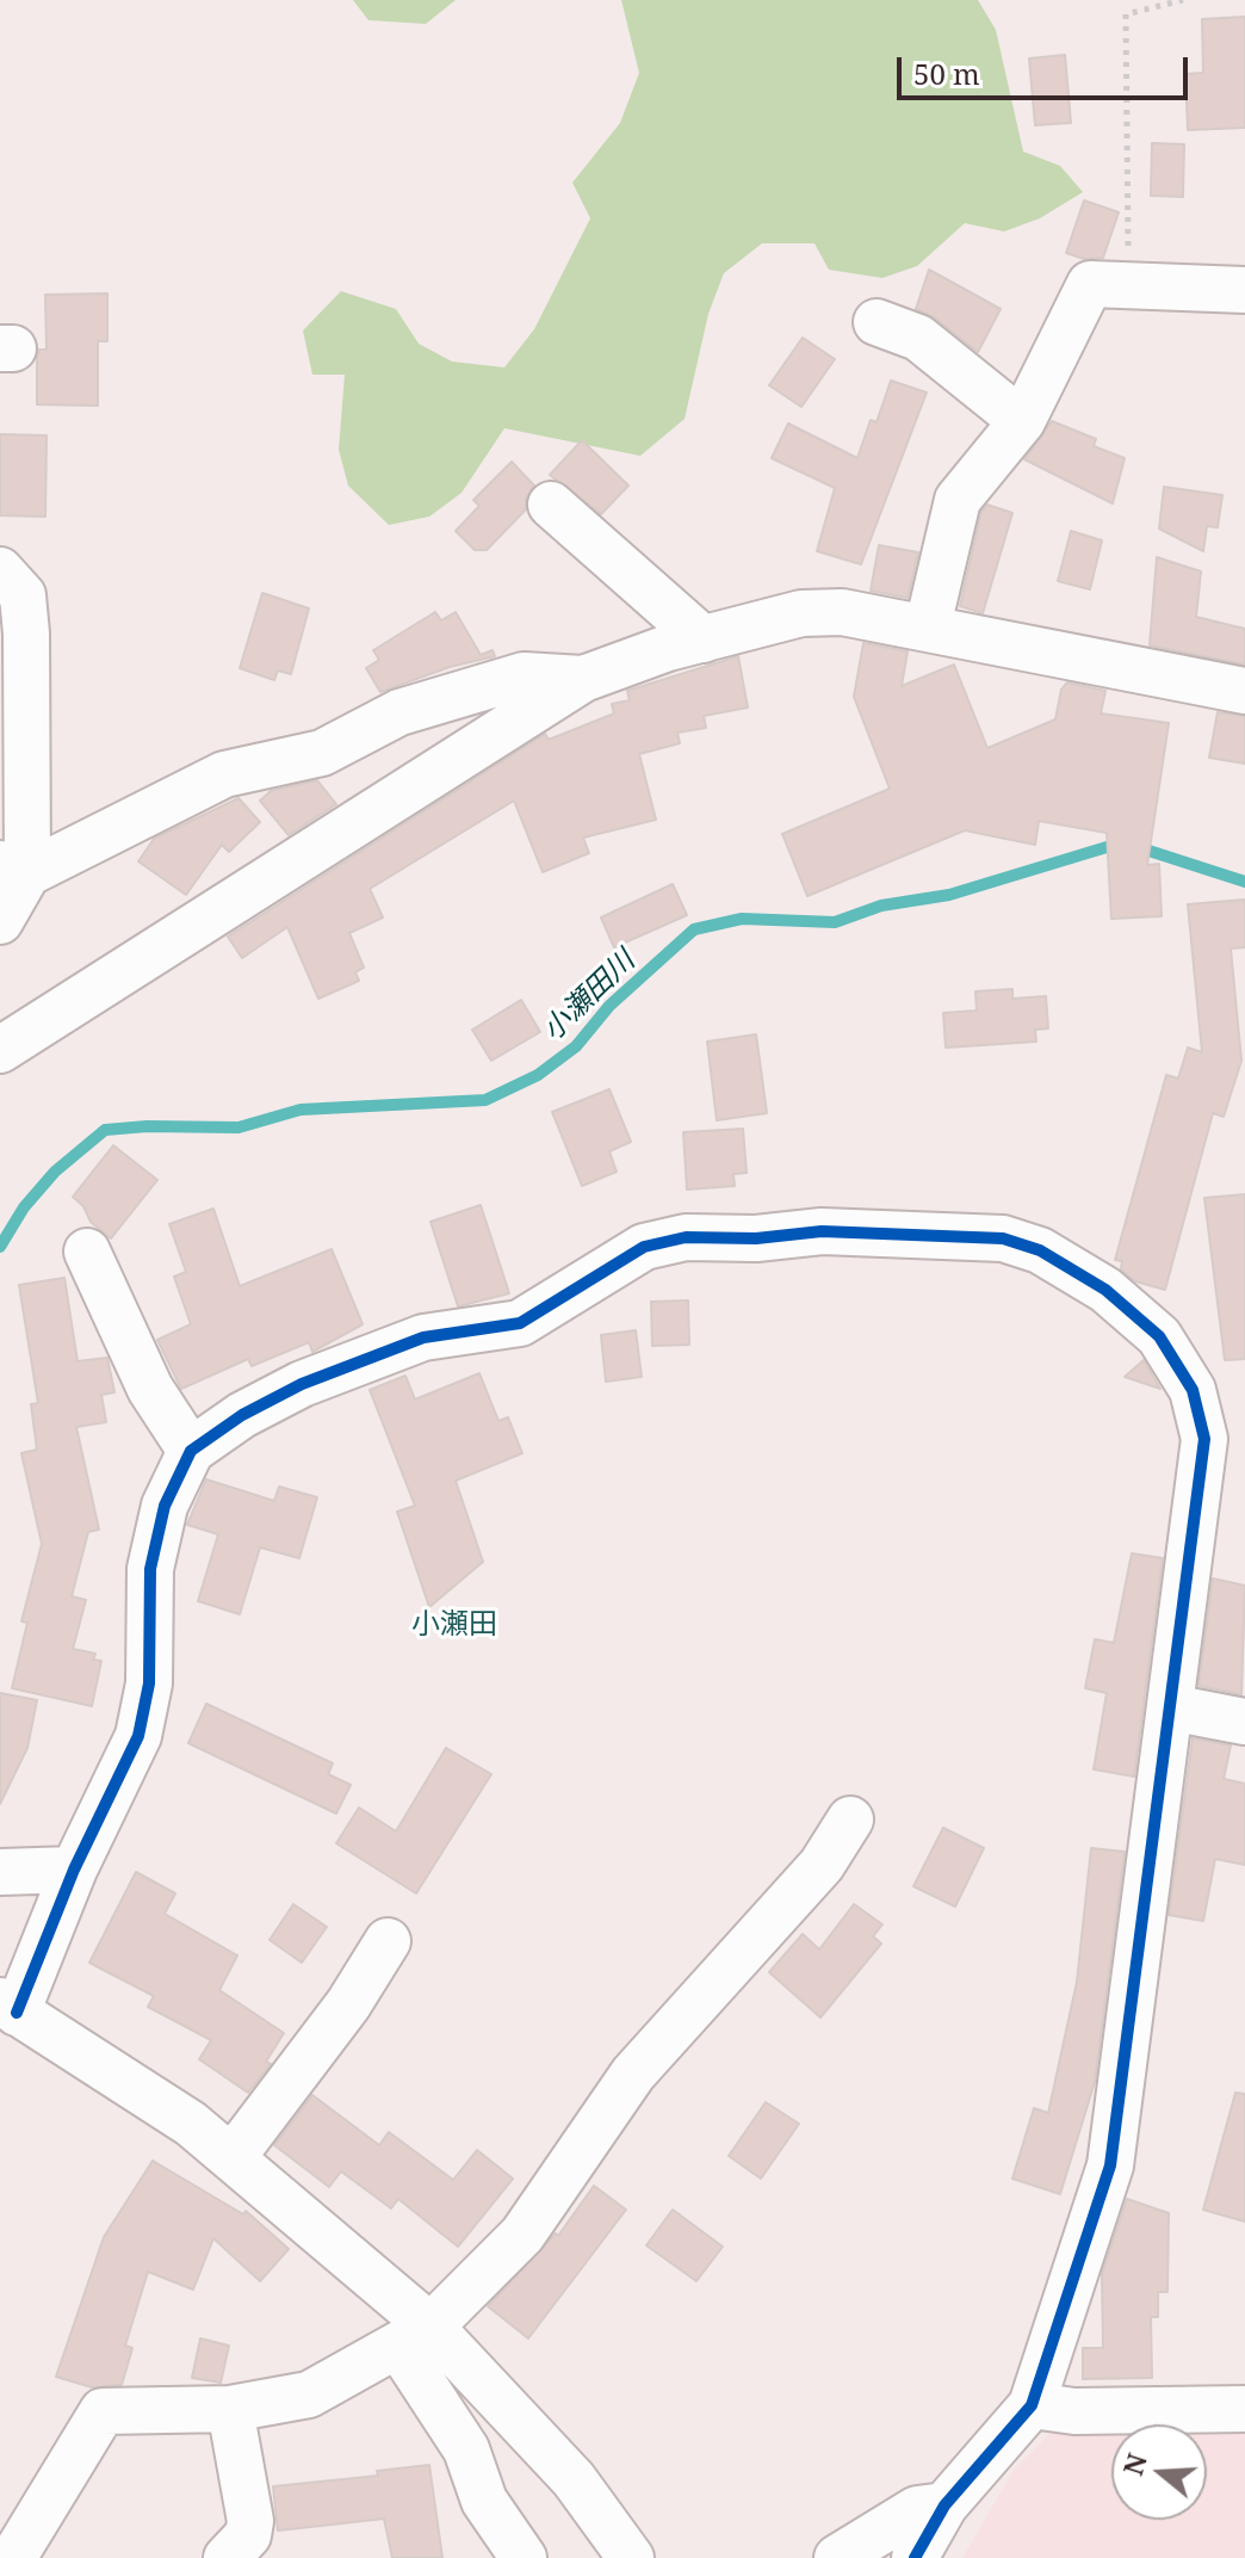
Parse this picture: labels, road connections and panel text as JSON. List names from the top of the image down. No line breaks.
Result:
{"districts":["小瀬田"],"water":["小瀬田川"],"scale_bar":"50 m","north":"left"}
